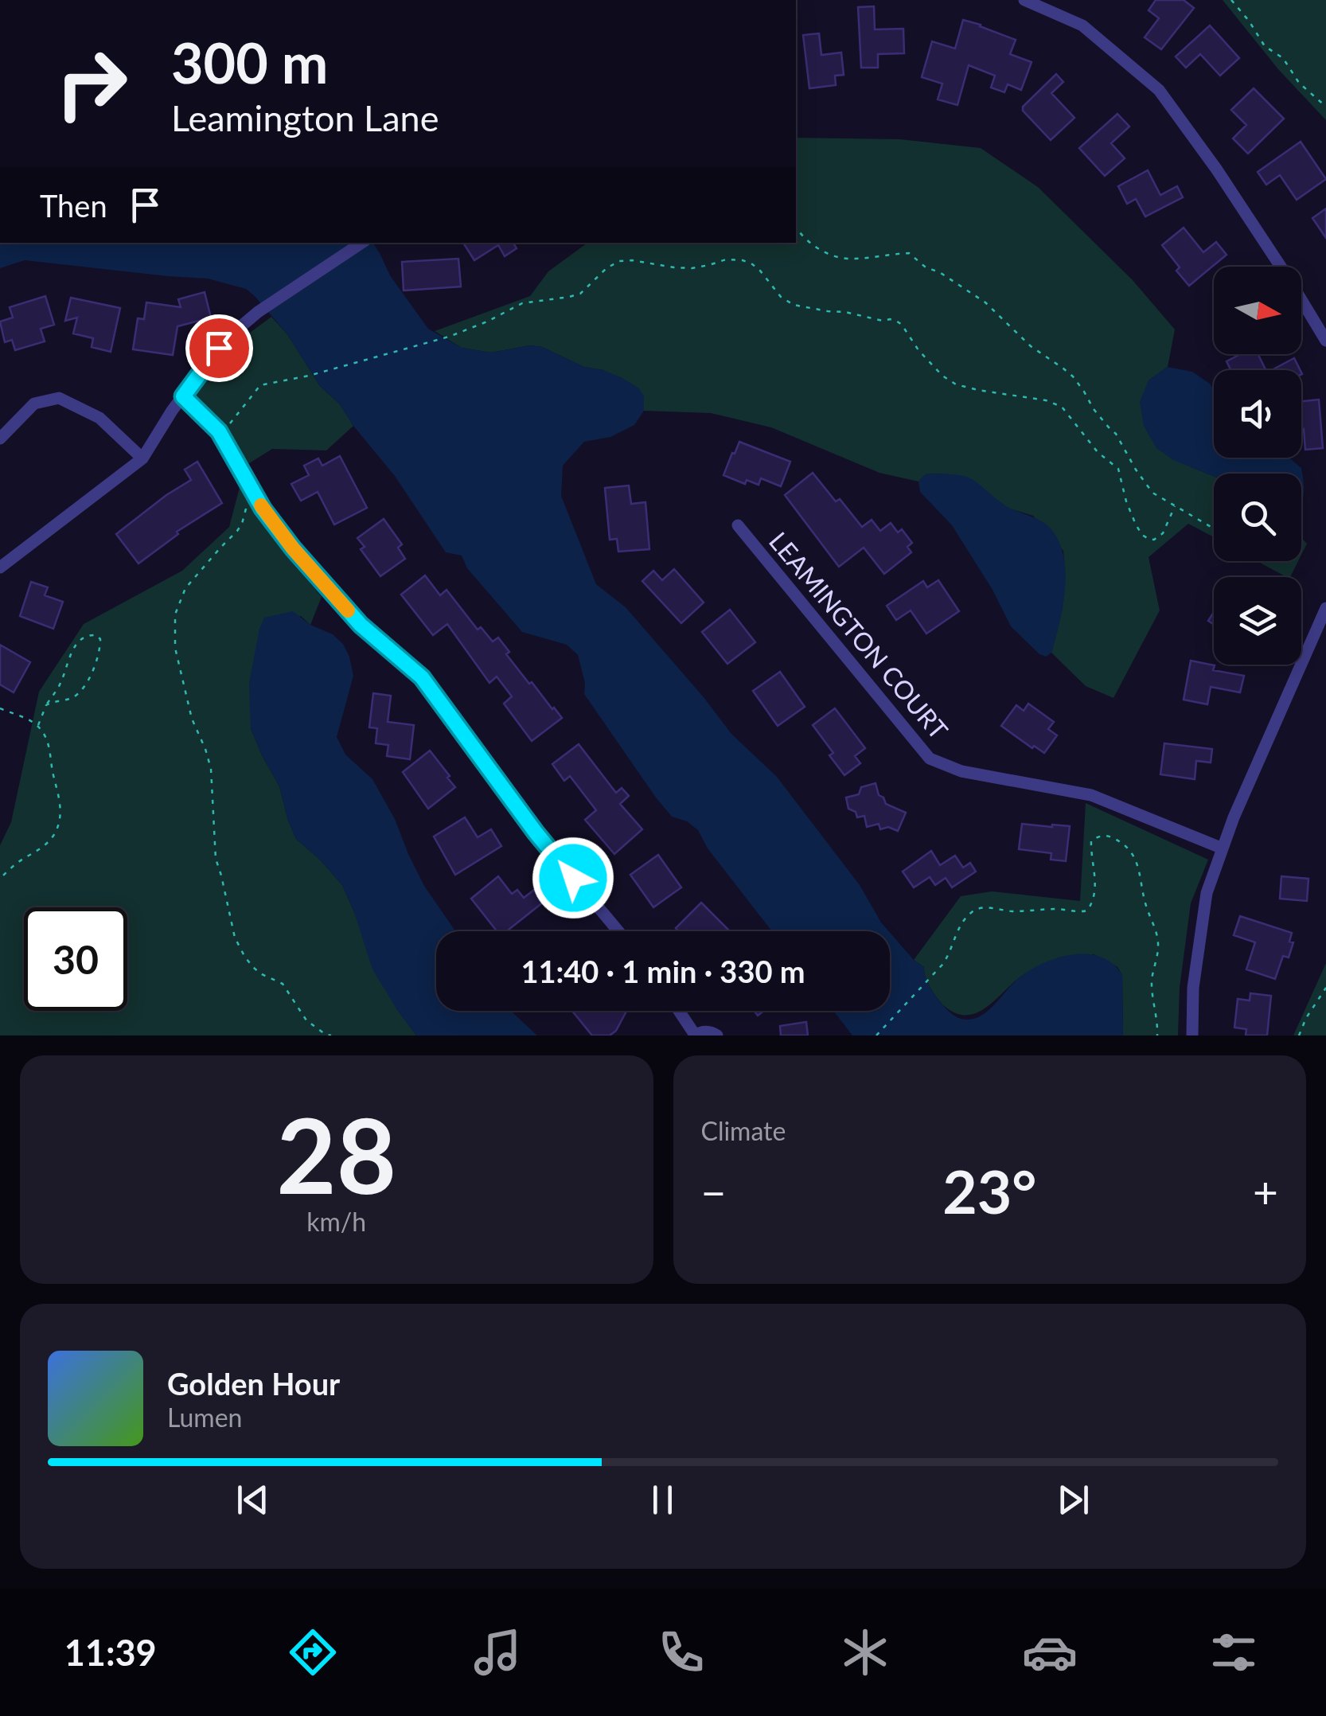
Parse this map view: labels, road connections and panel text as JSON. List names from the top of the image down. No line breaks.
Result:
{"streets":{"street":["LEAMINGTON COURT"]},"north":"right","page":{"turn":["300 m","Leamington Lane"],"then":"Then","limit":"30","trip":"11:40 · 1 min · 330 m","tile":[["28","km/h"],"Climate"],"heat":["−","23°","+"],"song":["Golden Hour","Lumen"],"tabs":"11:39"}}
